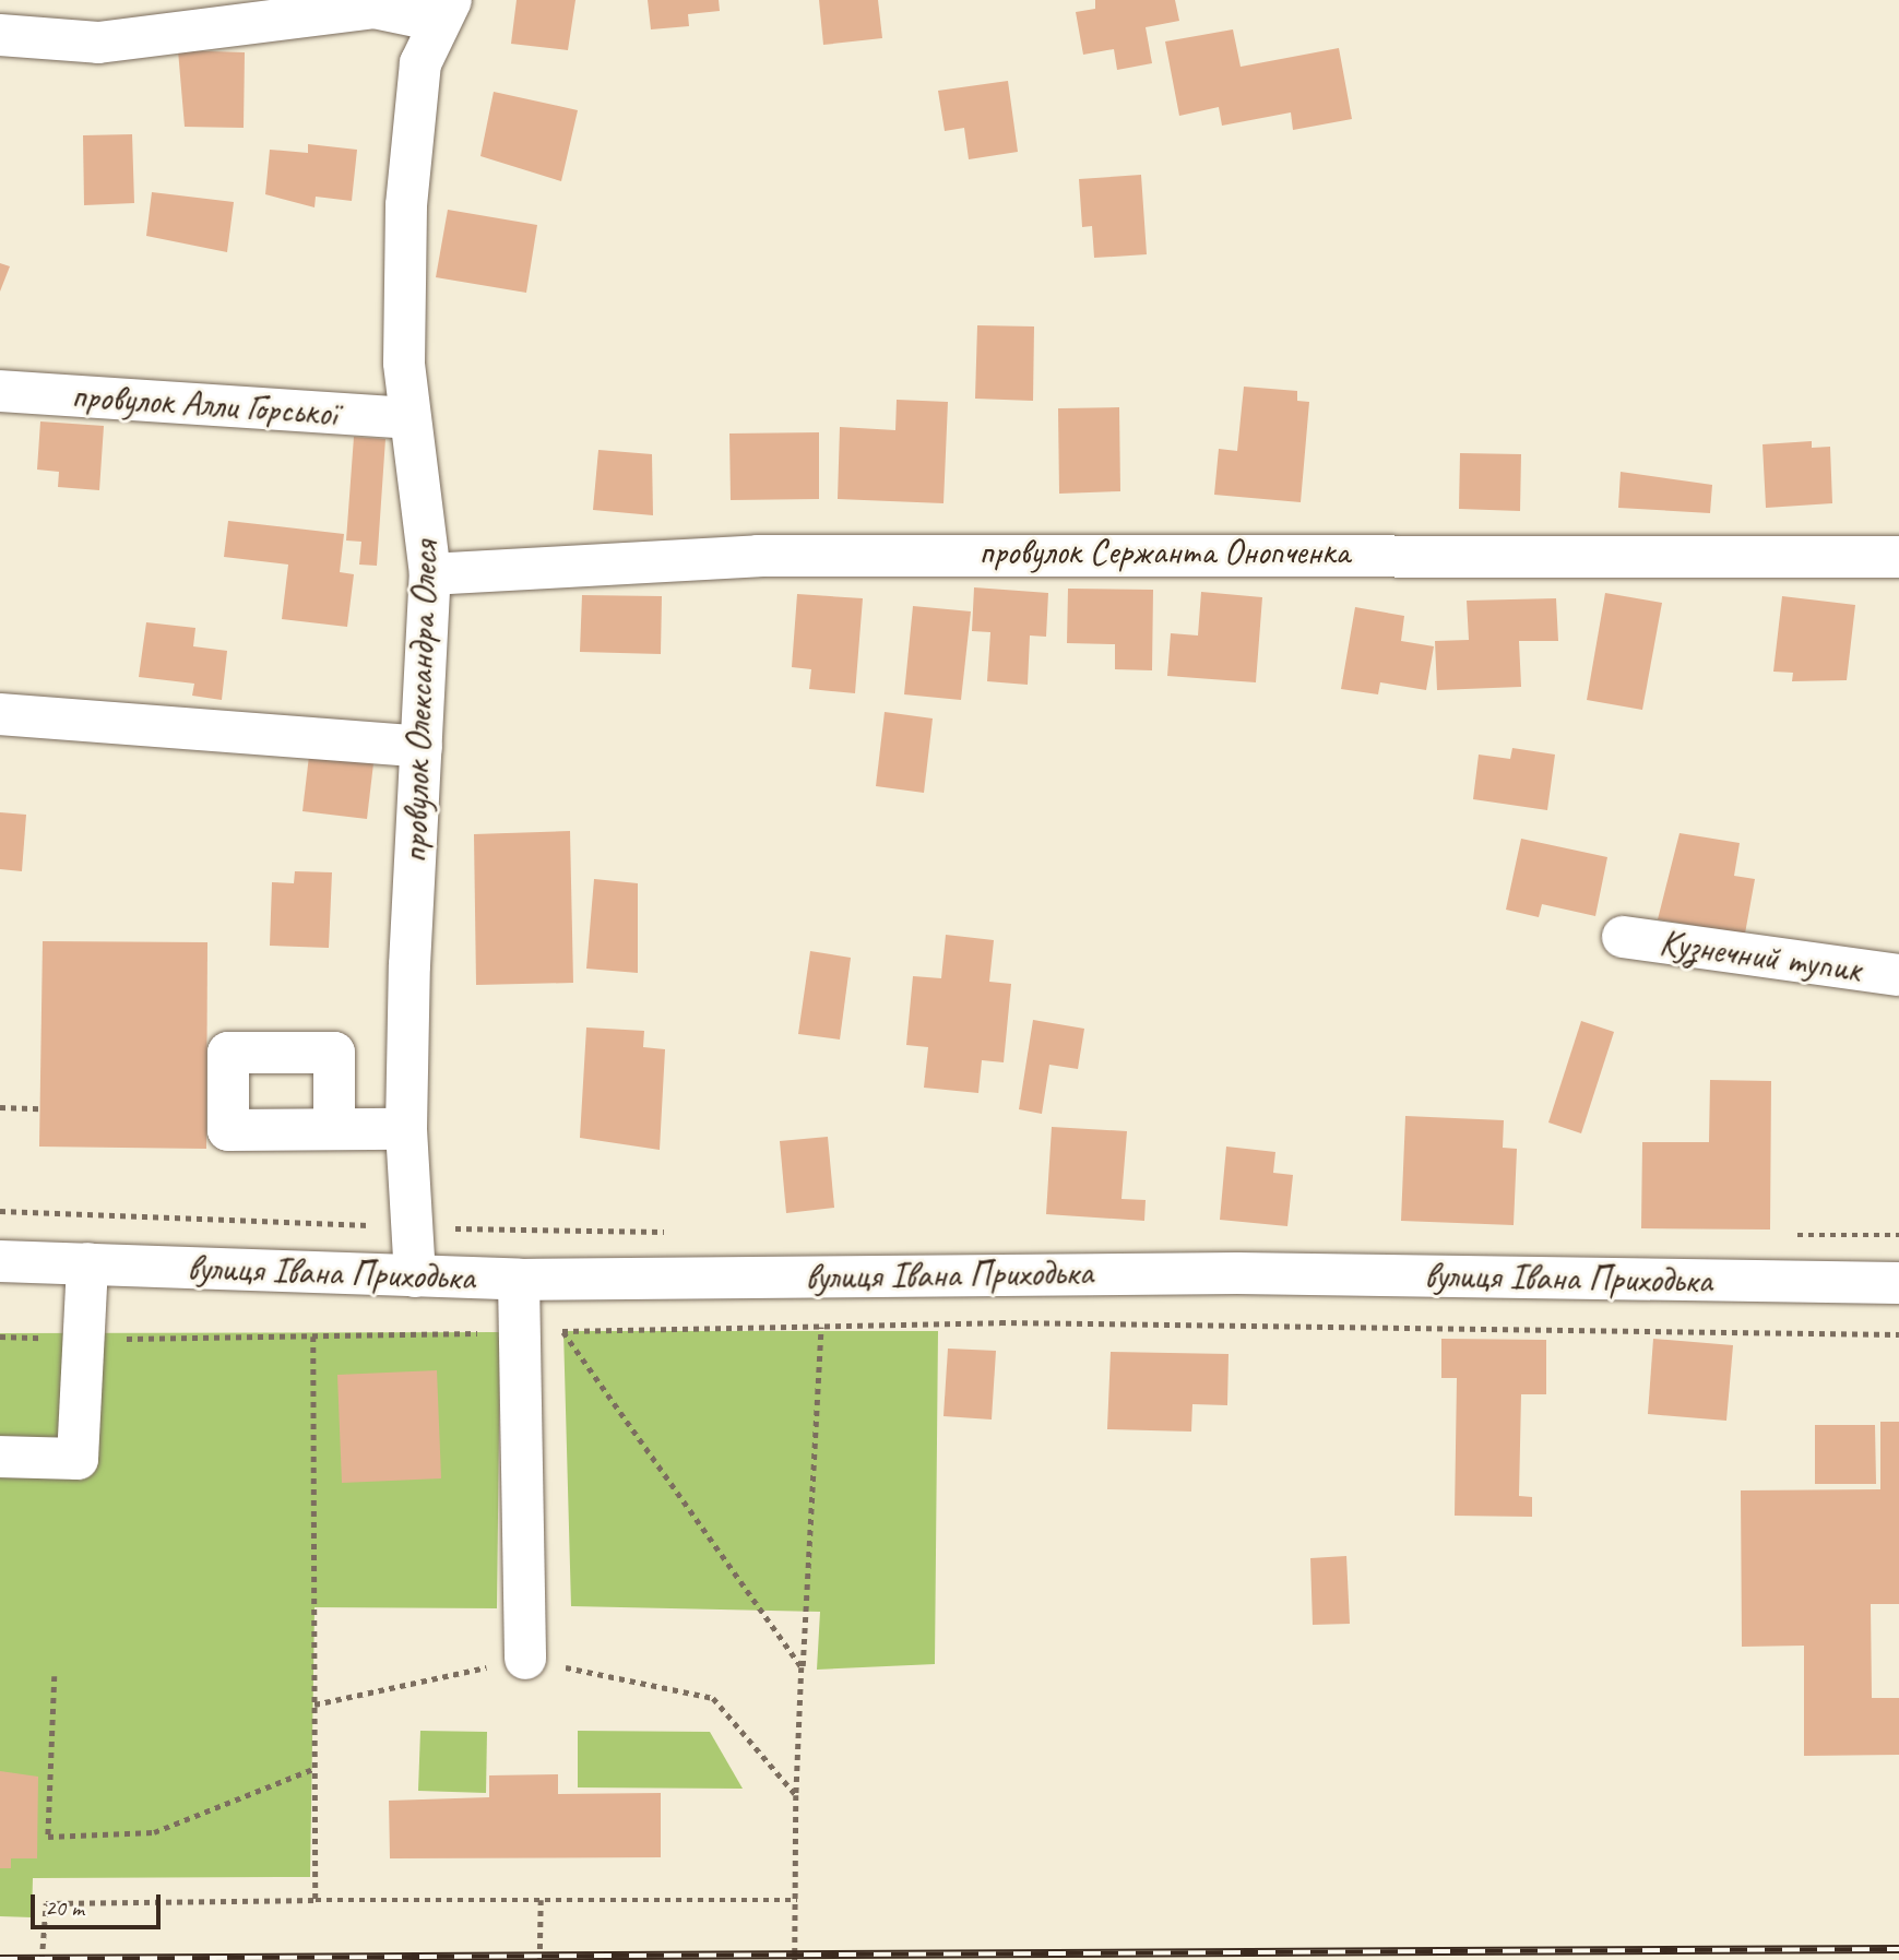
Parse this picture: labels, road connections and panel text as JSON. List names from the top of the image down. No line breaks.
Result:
{"streets":{"street":["провулок Алли Горської","провулок Сержанта Онопченка","провулок Олександра Олеся","Кузнечний тупик","вулиця Івана Приходька"]},"crossings":[["провулок Алли Горської","провулок Олександра Олеся"],["провулок Сержанта Онопченка","провулок Олександра Олеся"],["провулок Олександра Олеся","вулиця Івана Приходька"]],"scale_bar":"20 m"}
